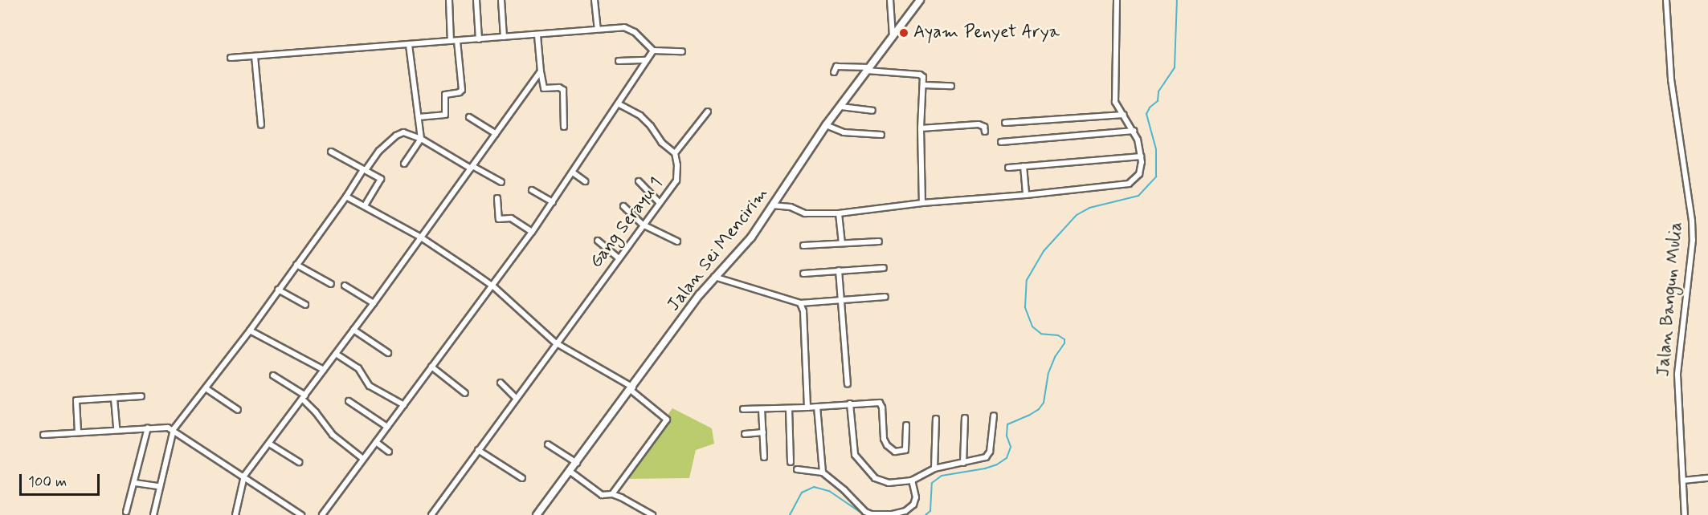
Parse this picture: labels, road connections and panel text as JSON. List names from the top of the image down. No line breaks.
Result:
{"streets":{"street":["Gang Serayu 1","Jalan Sei Mencirim","Jalan Bangun Mulia"]},"places":["Ayam Penyet Arya"],"scale_bar":"100 m"}
